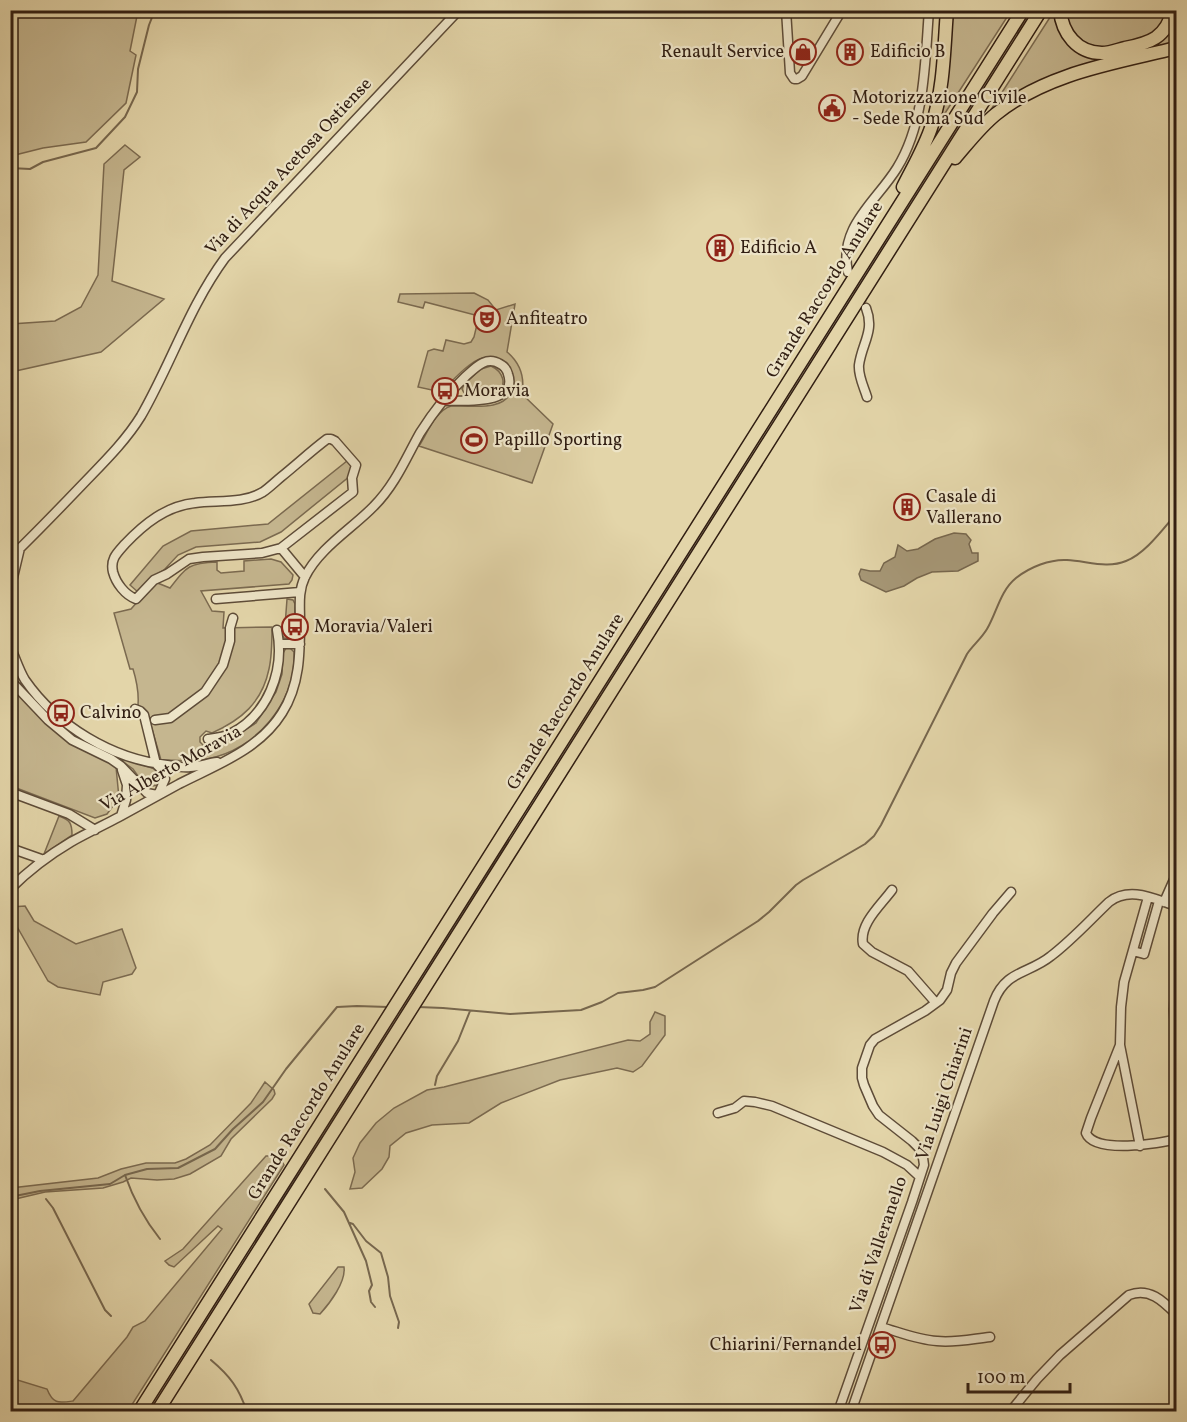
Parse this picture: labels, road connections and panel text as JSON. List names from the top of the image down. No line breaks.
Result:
{"streets":{"highway":["Grande Raccordo Anulare"],"street":["Via di Acqua Acetosa Ostiense","Via Alberto Moravia","Via Luigi Chiarini","Via di Valleranello"]},"places":{"shop":["Renault Service"],"building":["Edificio B","Edificio A","Casale di Vallerano"],"public building":["Motorizzazione Civile - Sede Roma Sud"],"theatre":["Anfiteatro"],"bus stop":["Moravia","Moravia/Valeri","Calvino","Chiarini/Fernandel"],"sports":["Papillo Sporting"]},"scale_bar":"100 m"}
